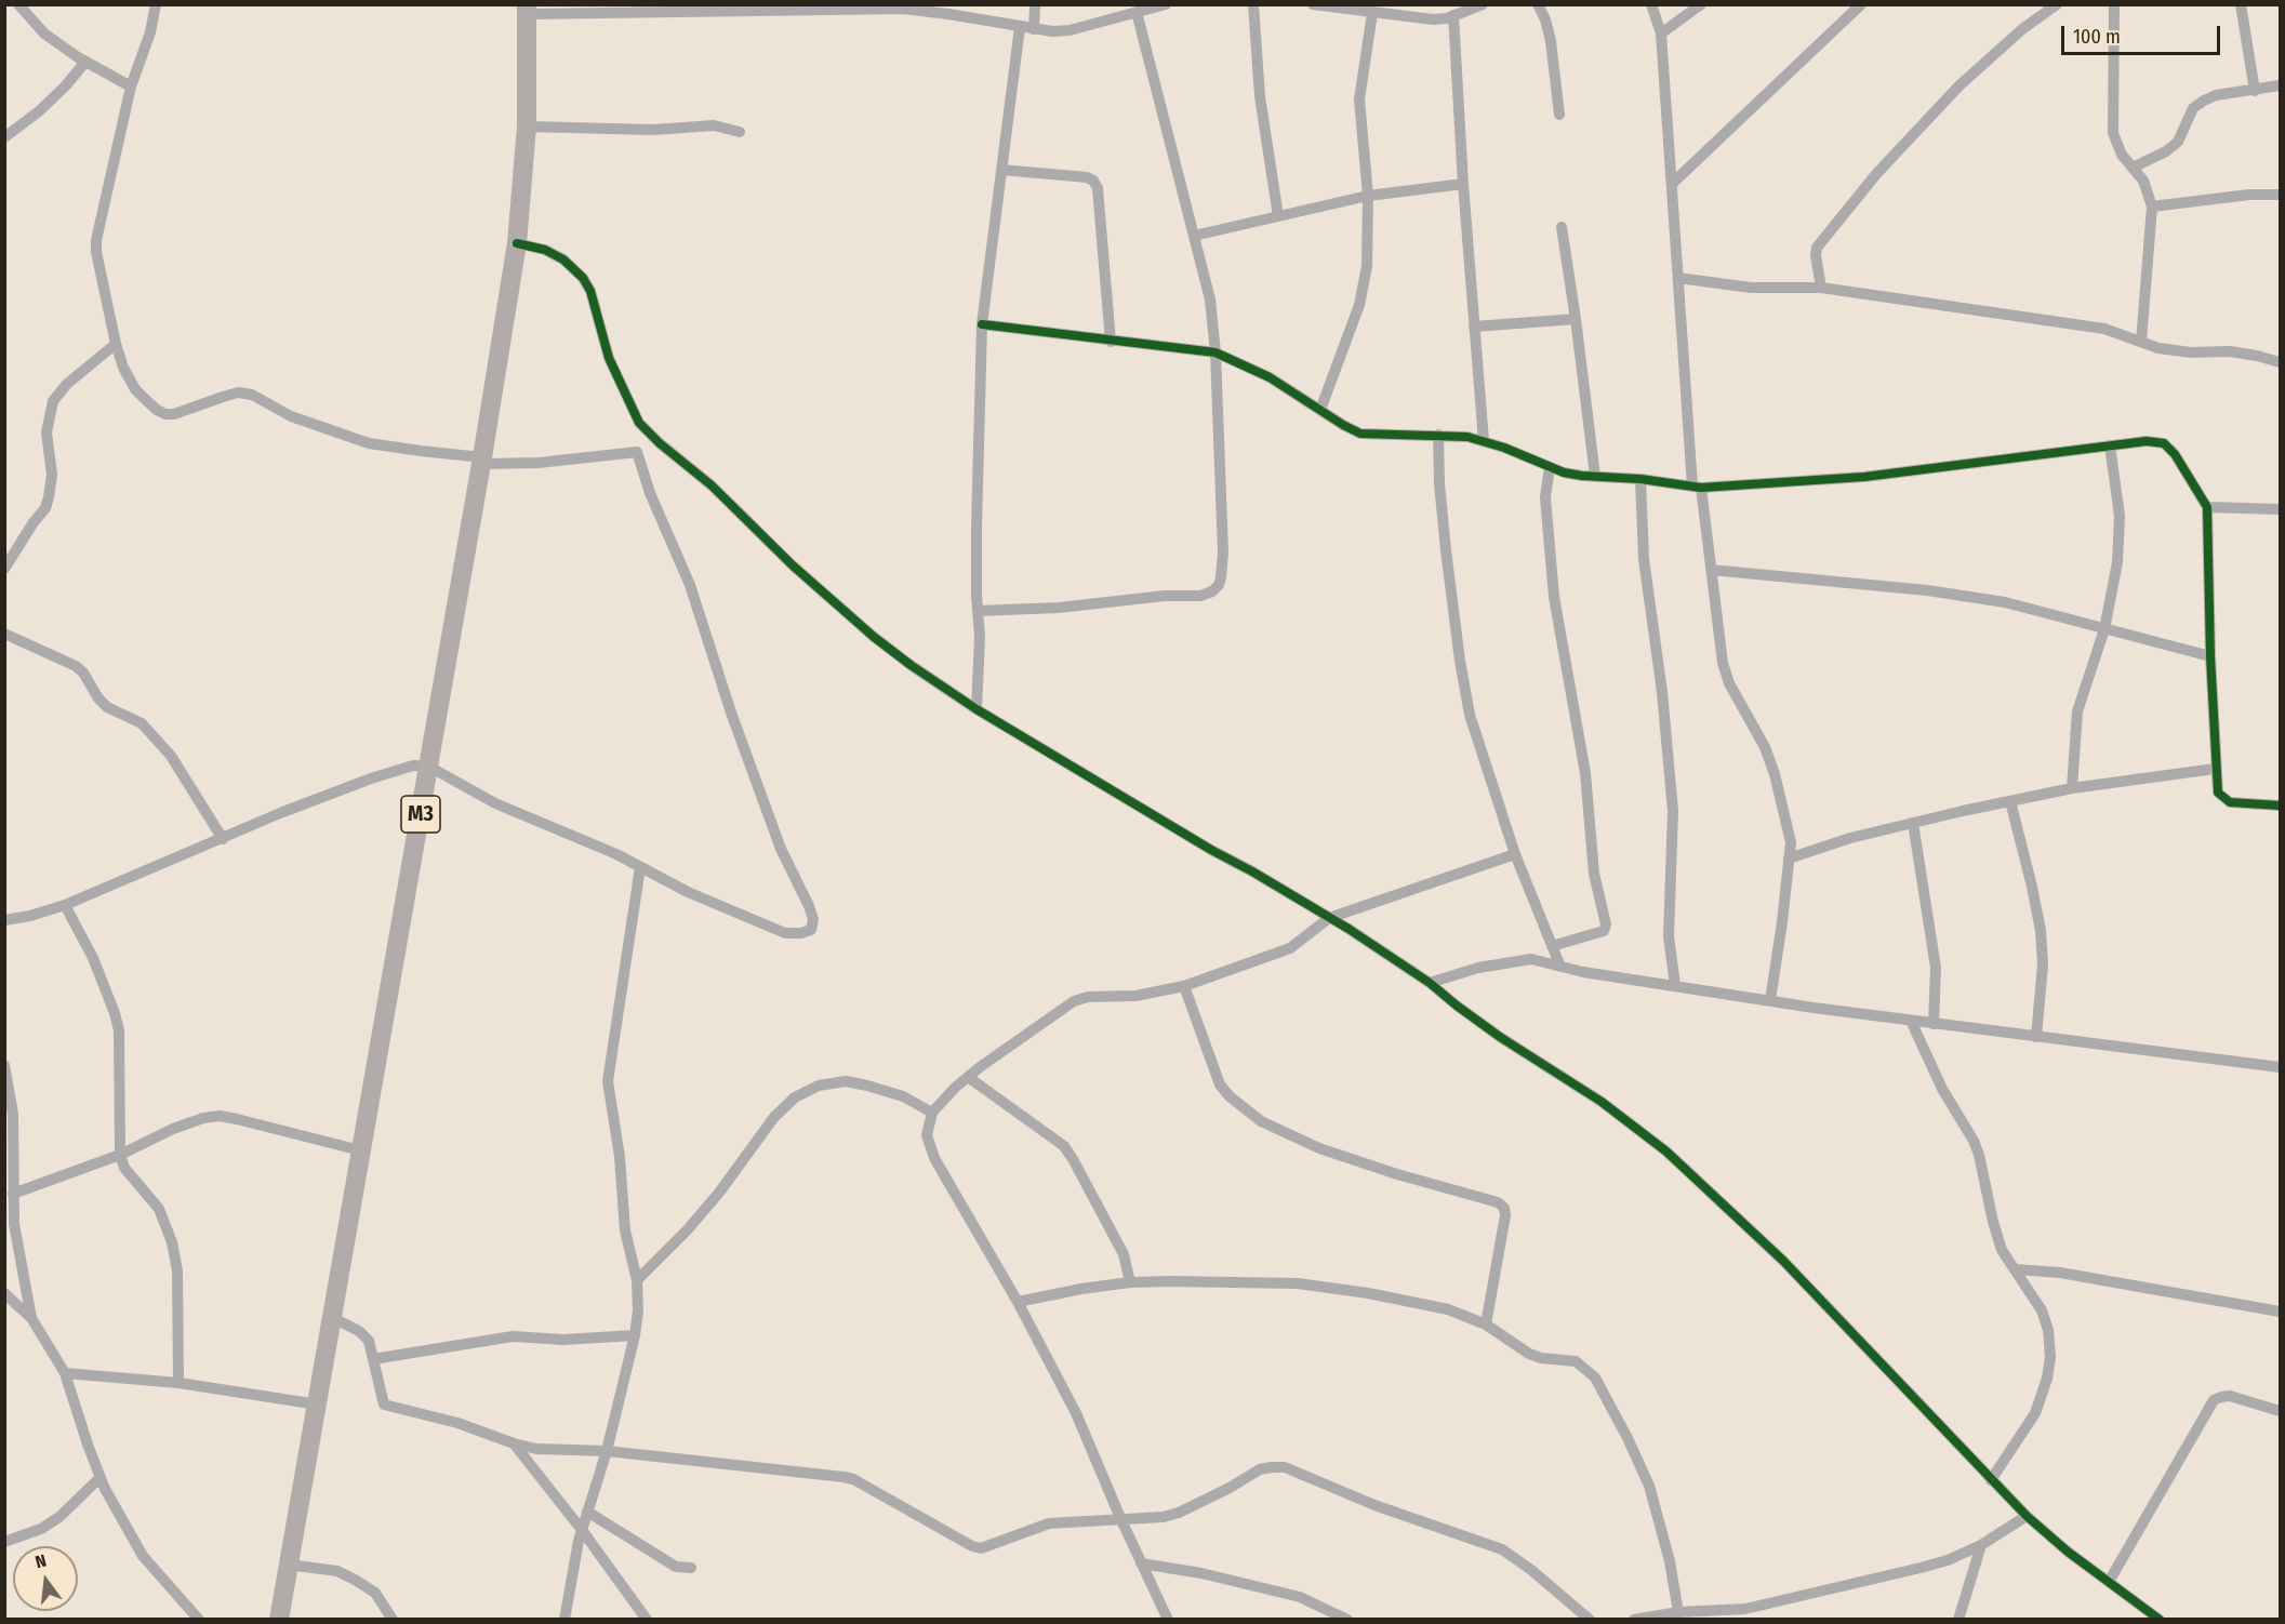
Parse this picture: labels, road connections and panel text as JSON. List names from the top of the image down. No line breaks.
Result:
{"streets":{"main road":["M3"]},"scale_bar":"100 m","north":"top"}
